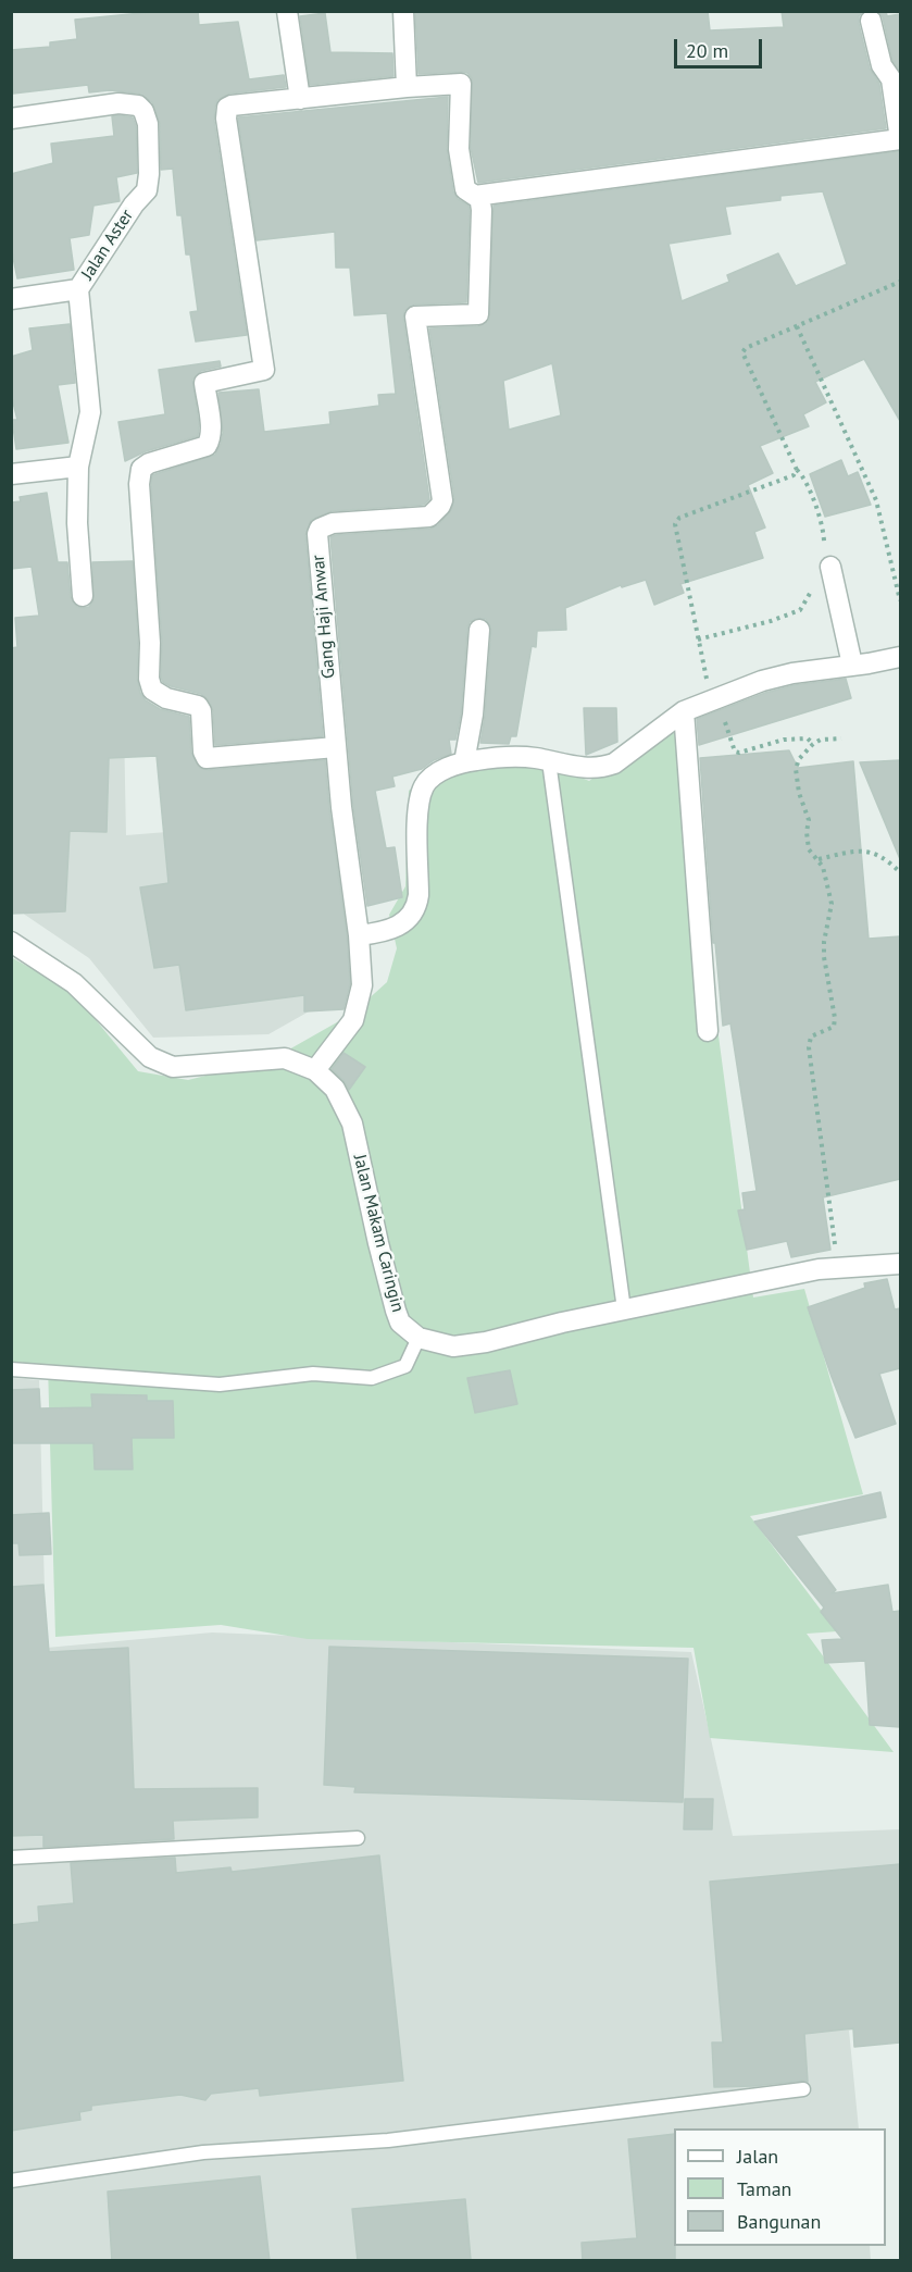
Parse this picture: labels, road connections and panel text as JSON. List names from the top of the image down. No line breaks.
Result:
{"streets":{"street":["Jalan Aster","Gang Haji Anwar","Jalan Makam Caringin"]},"crossings":[["Gang Haji Anwar","Jalan Makam Caringin"]],"legend":["Jalan","Taman","Bangunan"],"scale_bar":"20 m"}
